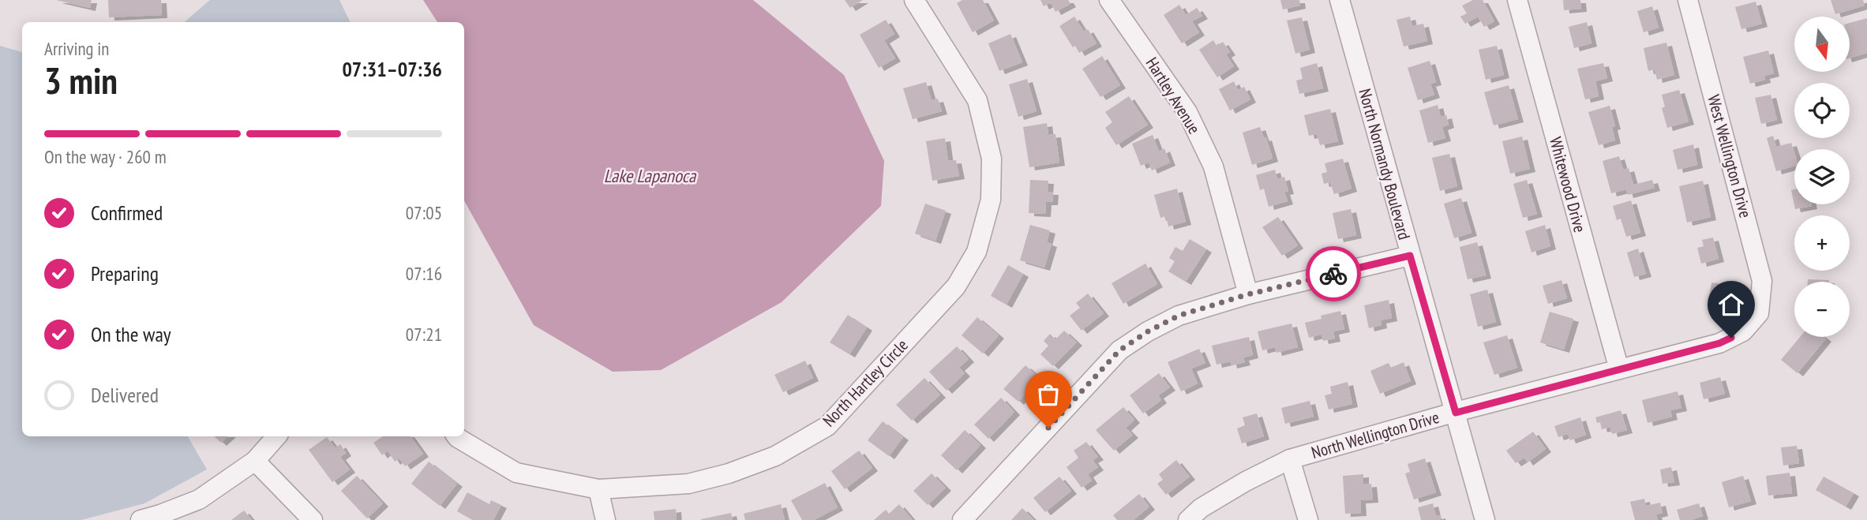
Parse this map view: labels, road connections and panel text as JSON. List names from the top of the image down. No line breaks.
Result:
{"streets":{"street":["Hartley Avenue","West Wellington Drive","North Normandy Boulevard","Whitewood Drive","North Hartley Circle","North Wellington Drive"]},"crossings":[["West Wellington Drive","North Wellington Drive"],["North Normandy Boulevard","North Wellington Drive"],["Whitewood Drive","North Wellington Drive"]],"water":["Lake Lapanoca"],"north":"bottom","page":{"map_buttons":["+","−"],"heading":["3 min","Arriving in","07:31–07:36"],"bar":"On the way · 260 m","list":[["Confirmed","07:05"],["Preparing","07:16"],["On the way","07:21"],"Delivered"]}}
